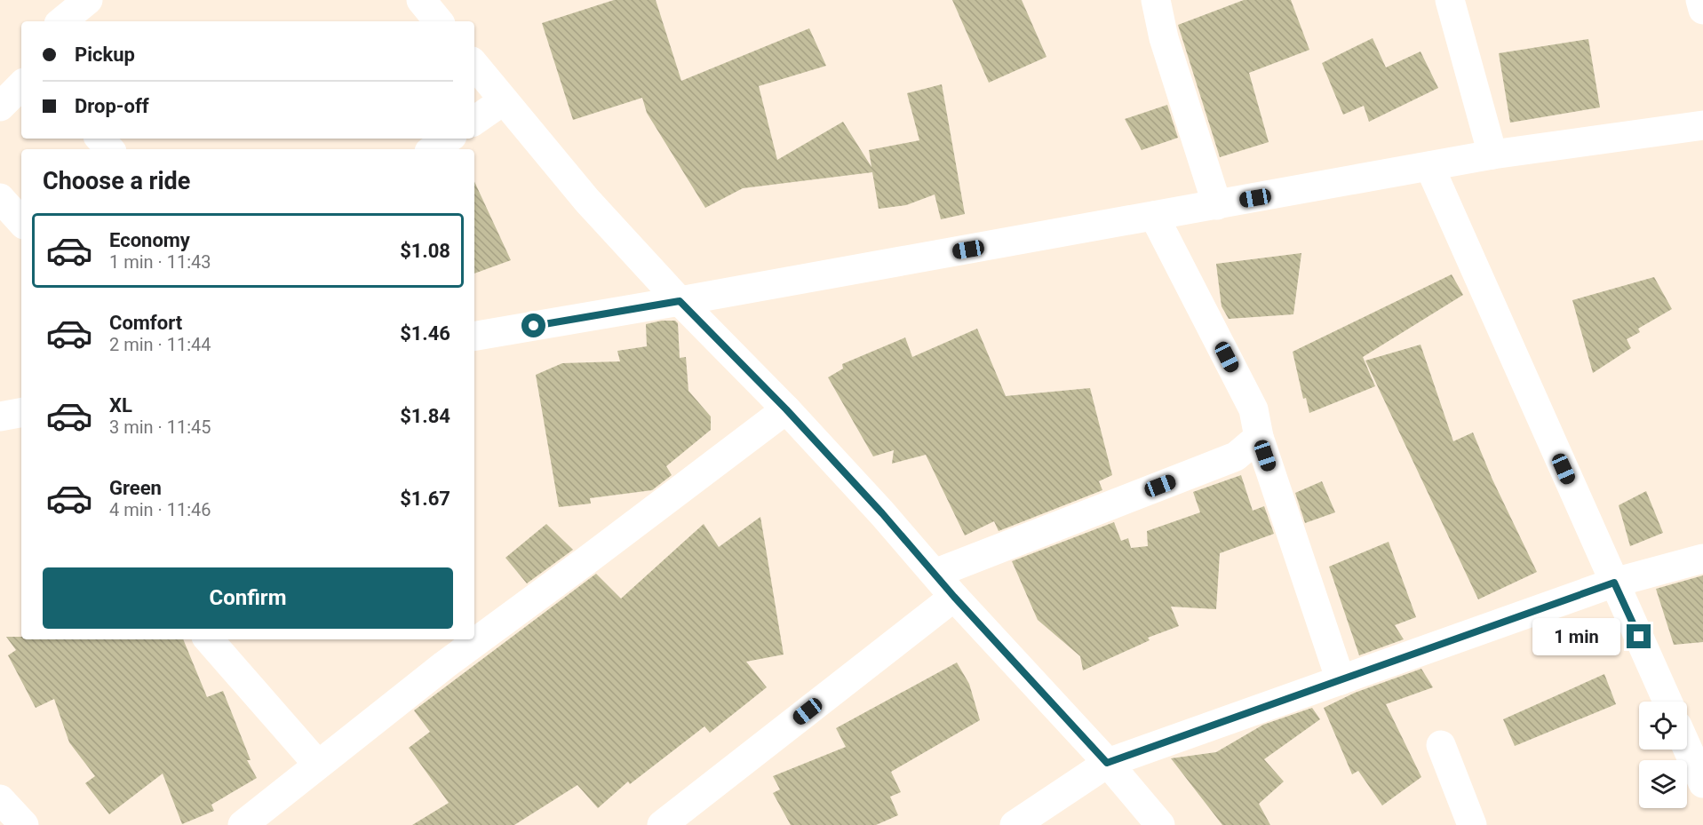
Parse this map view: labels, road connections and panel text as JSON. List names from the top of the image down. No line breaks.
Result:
{"page":{"banner":["Pickup","Drop-off"],"heading":"Choose a ride","list":[{"name":"Economy","note":"1 min · 11:43","value":"$1.08"},{"name":"Comfort","note":"2 min · 11:44","value":"$1.46"},{"name":"XL","note":"3 min · 11:45","value":"$1.84"},{"name":"Green","note":"4 min · 11:46","value":"$1.67"}],"buttons":"Confirm","bubble":"1 min"}}
